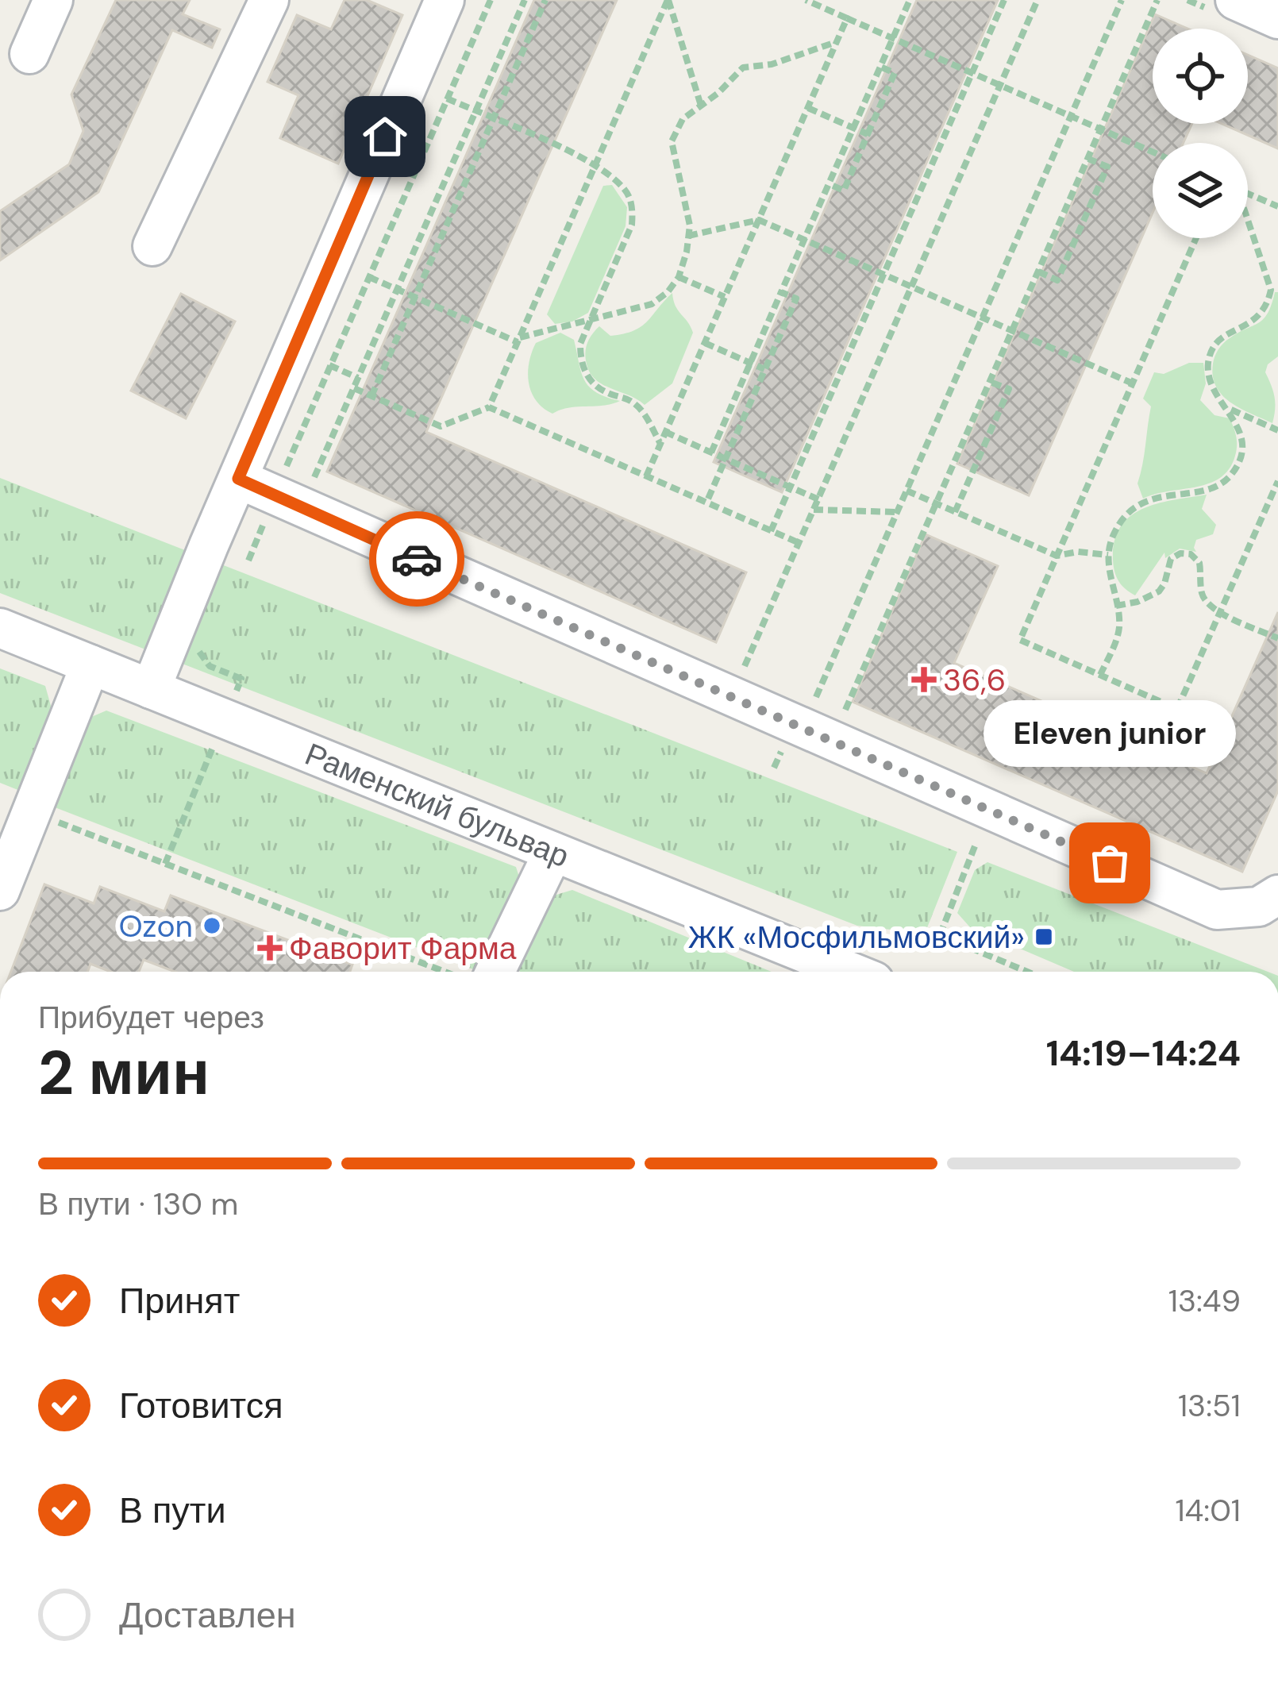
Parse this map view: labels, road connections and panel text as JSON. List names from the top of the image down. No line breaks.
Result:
{"streets":{"street":["Раменский бульвар"]},"places":{"health":["36,6","Фаворит Фарма"],"other":["Eleven junior","Ozon"],"transit":["ЖК «Мосфильмовский»"]},"page":{"bubble":"Eleven junior","heading":["2 мин","Прибудет через","14:19–14:24"],"bar":"В пути · 130 m","list":[["Принят","13:49"],["Готовится","13:51"],["В пути","14:01"],"Доставлен"]}}
